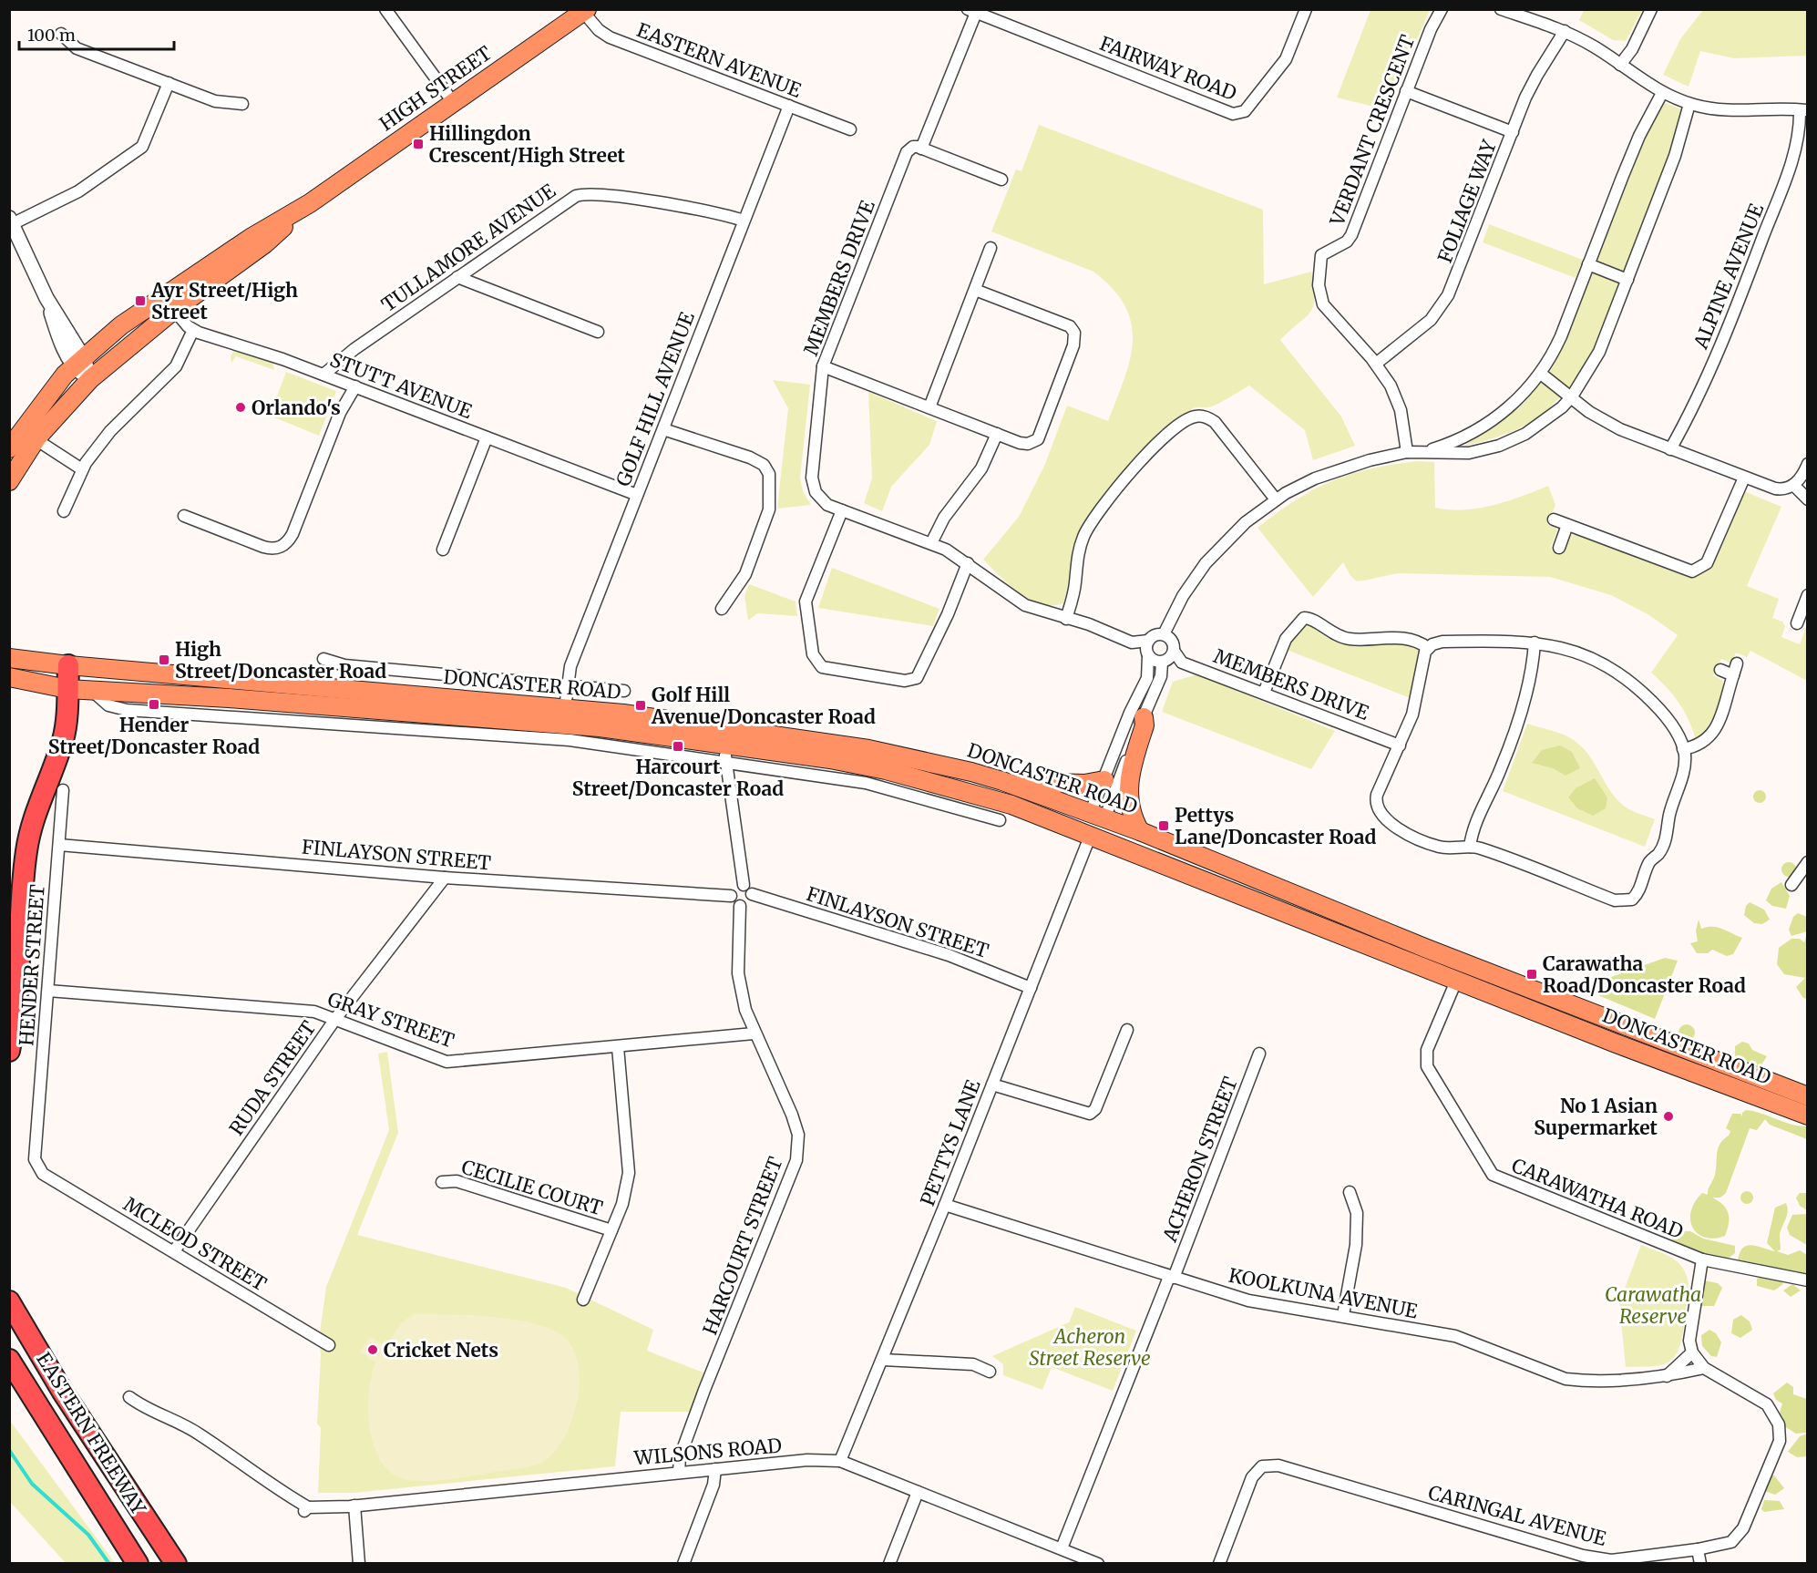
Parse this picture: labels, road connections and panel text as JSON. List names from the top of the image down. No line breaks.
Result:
{"streets":{"highway":["EASTERN FREEWAY"],"main road":["HIGH STREET","DONCASTER ROAD"],"street":["EASTERN AVENUE","FAIRWAY ROAD","VERDANT CRESCENT","FOLIAGE WAY","TULLAMORE AVENUE","ALPINE AVENUE","MEMBERS DRIVE","STUTT AVENUE","GOLF HILL AVENUE","FINLAYSON STREET","HENDER STREET","GRAY STREET","RUDA STREET","PETTYS LANE","ACHERON STREET","CECILIE COURT","CARAWATHA ROAD","MCLEOD STREET","HARCOURT STREET","KOOLKUNA AVENUE","WILSONS ROAD","CARINGAL AVENUE"]},"crossings":[["EASTERN AVENUE","HIGH STREET"],["EASTERN AVENUE","GOLF HILL AVENUE"],["HIGH STREET","STUTT AVENUE"],["VERDANT CRESCENT","FOLIAGE WAY"],["TULLAMORE AVENUE","STUTT AVENUE"],["TULLAMORE AVENUE","GOLF HILL AVENUE"],["STUTT AVENUE","GOLF HILL AVENUE"],["GOLF HILL AVENUE","DONCASTER ROAD"],["DONCASTER ROAD","PETTYS LANE"],["DONCASTER ROAD","CARAWATHA ROAD"],["FINLAYSON STREET","HENDER STREET"],["FINLAYSON STREET","RUDA STREET"],["FINLAYSON STREET","PETTYS LANE"],["FINLAYSON STREET","HARCOURT STREET"],["HENDER STREET","GRAY STREET"],["HENDER STREET","MCLEOD STREET"],["GRAY STREET","RUDA STREET"],["GRAY STREET","HARCOURT STREET"],["RUDA STREET","MCLEOD STREET"],["PETTYS LANE","KOOLKUNA AVENUE"],["PETTYS LANE","WILSONS ROAD"],["ACHERON STREET","KOOLKUNA AVENUE"],["ACHERON STREET","WILSONS ROAD"],["HARCOURT STREET","WILSONS ROAD"],["KOOLKUNA AVENUE","CARINGAL AVENUE"]],"parks":["Carawatha Reserve","Acheron Street Reserve"],"places":{"transit":["Hillingdon Crescent/High Street","Ayr Street/High Street","High Street/Doncaster Road","Hender Street/Doncaster Road","Golf Hill Avenue/Doncaster Road","Harcourt Street/Doncaster Road","Pettys Lane/Doncaster Road","Carawatha Road/Doncaster Road"],"other":["Orlando's","No 1 Asian Supermarket","Cricket Nets"]},"scale_bar":"100 m"}
